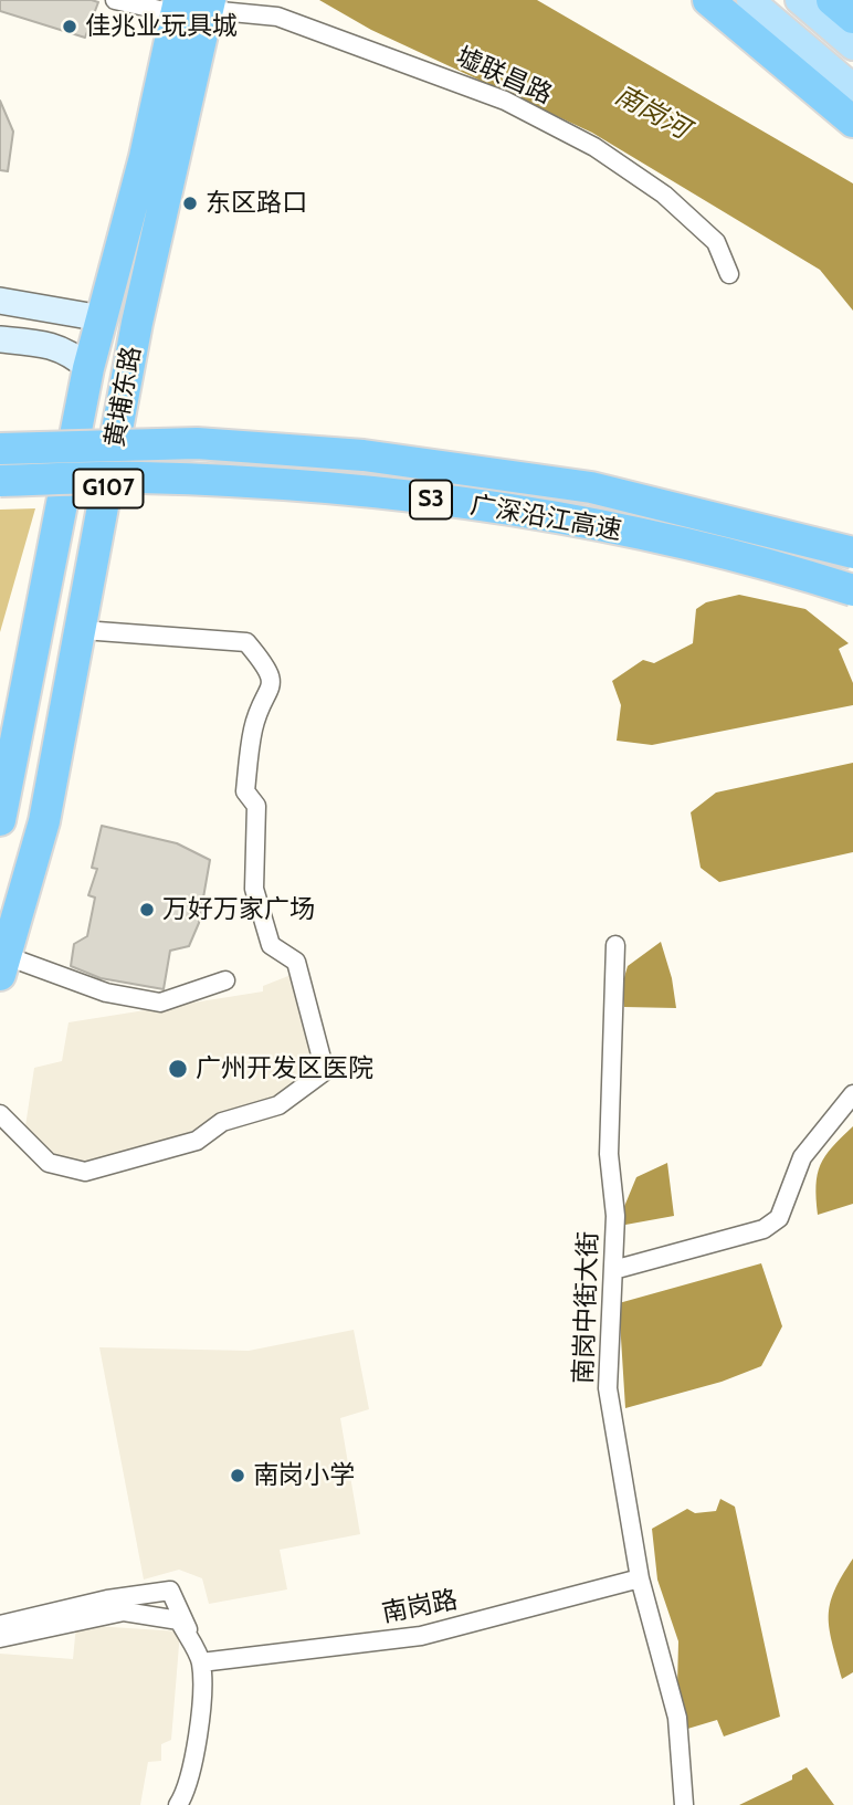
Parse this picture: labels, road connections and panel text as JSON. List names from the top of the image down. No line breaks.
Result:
{"streets":{"highway":["黄埔东路","G107","S3","广深沿江高速"],"street":["墟联昌路","南岗中街大街","南岗路"]},"crossings":[["墟联昌路","黄埔东路"],["南岗中街大街","南岗路"]],"water":["南岗河"],"places":["佳兆业玩具城","东区路口","万好万家广场","广州开发区医院","南岗小学"]}
